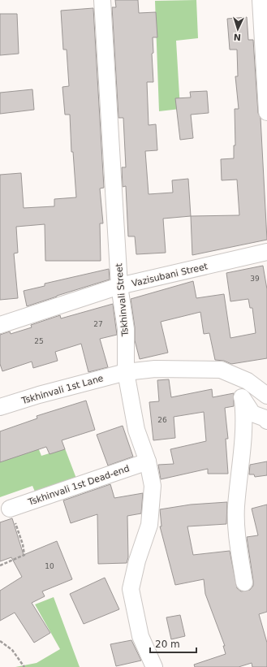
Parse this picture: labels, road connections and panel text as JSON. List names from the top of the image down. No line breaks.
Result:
{"streets":{"street":["Vazisubani Street","Tskhinvali Street","Tskhinvali 1st Lane","Tskhinvali 1st Dead-end"]},"crossings":[["Vazisubani Street","Tskhinvali Street"],["Tskhinvali Street","Tskhinvali 1st Lane"],["Tskhinvali Street","Tskhinvali 1st Dead-end"]],"house_numbers":["39","27","25","26","10"],"scale_bar":"20 m","north":"bottom"}
